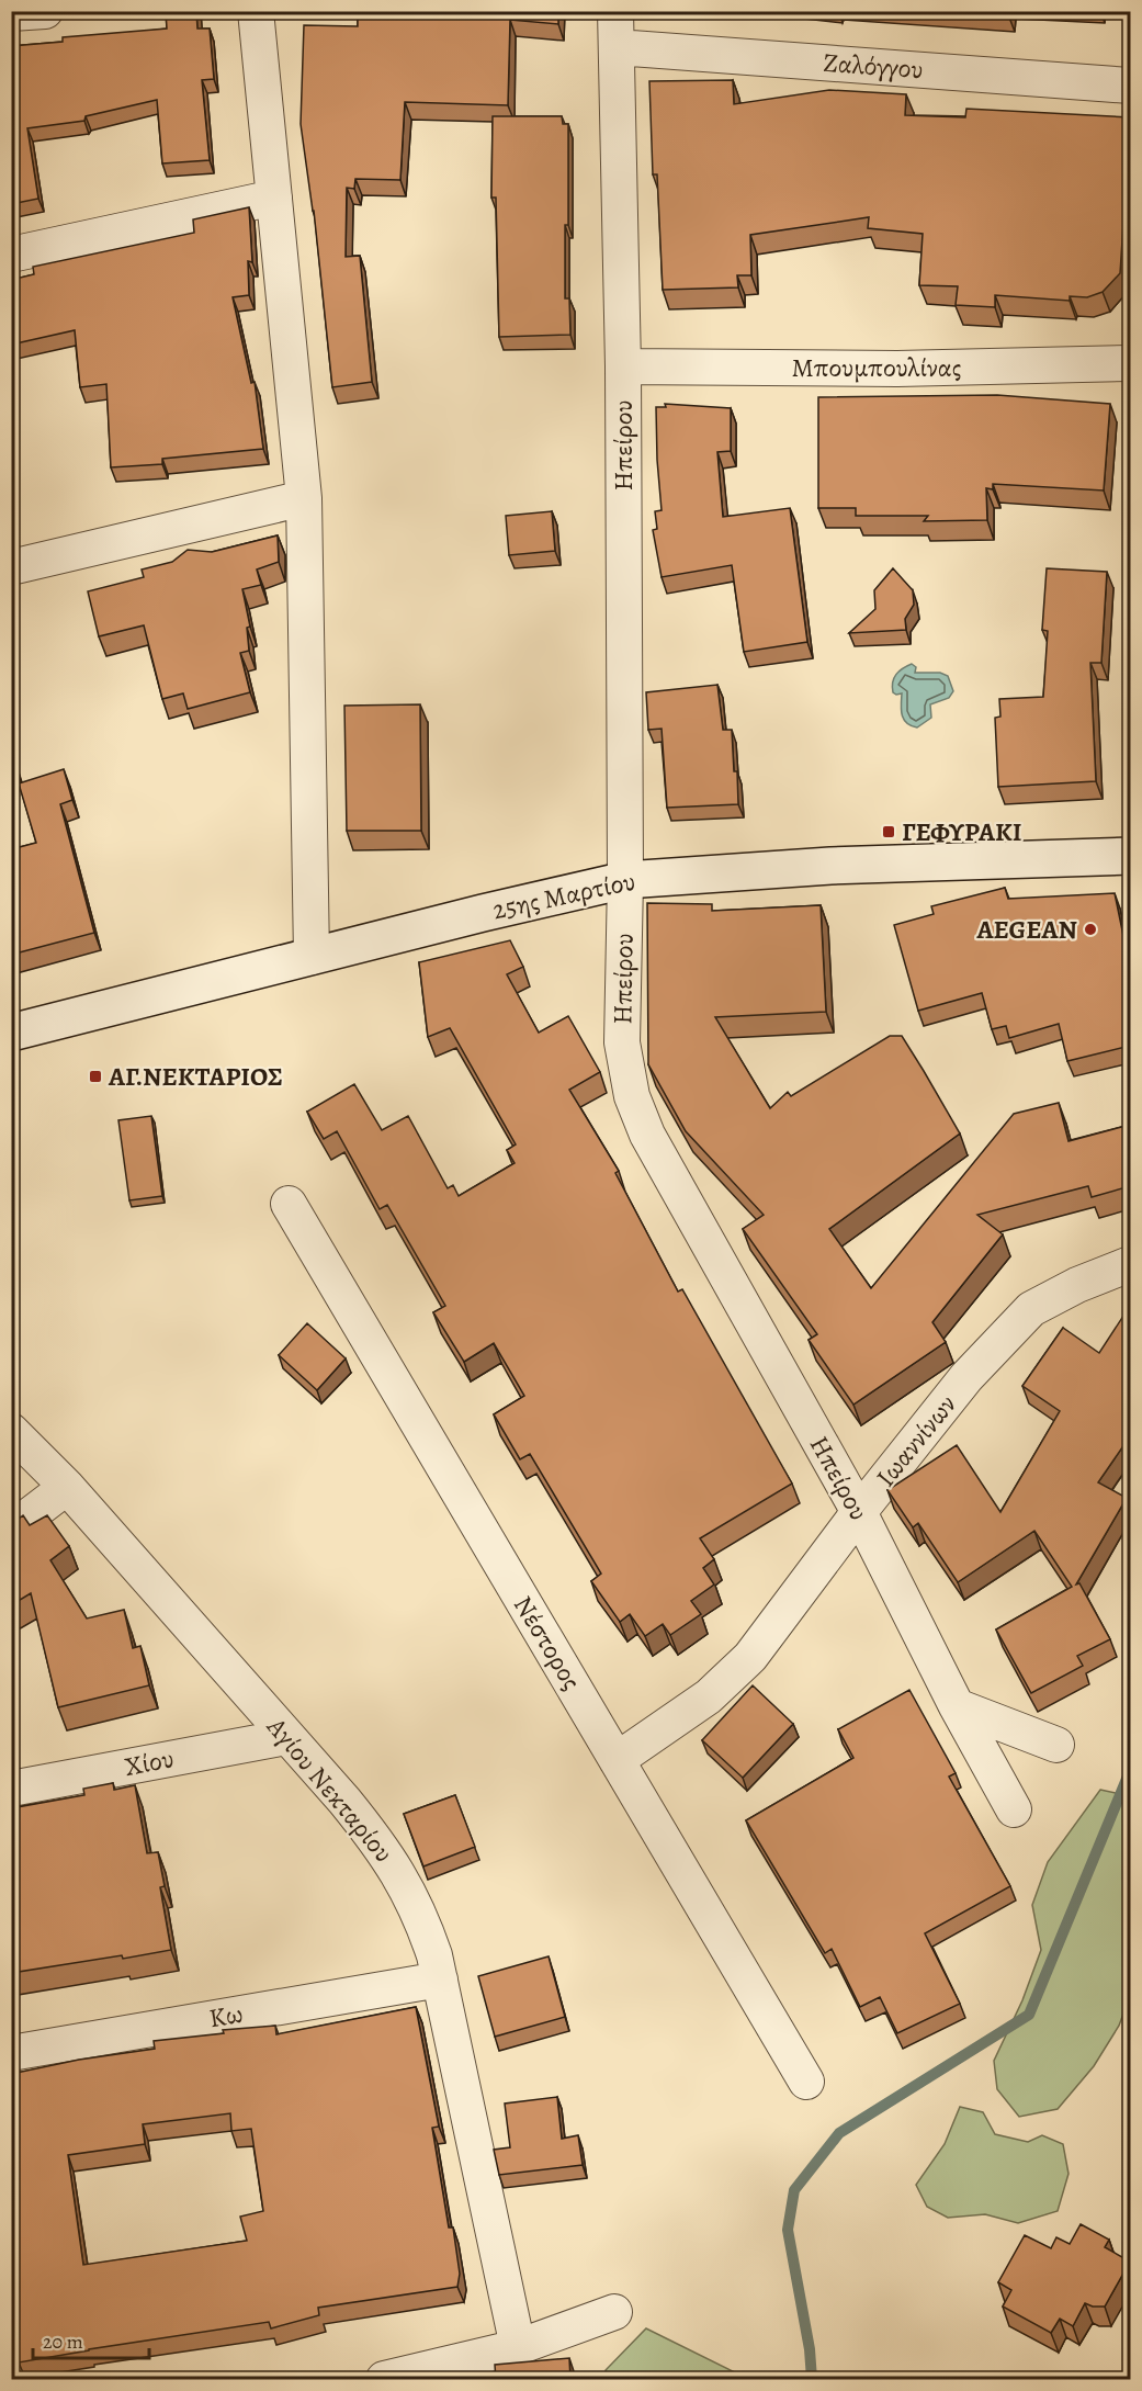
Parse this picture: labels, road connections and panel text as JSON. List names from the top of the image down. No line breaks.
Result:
{"streets":{"main road":["25ης Μαρτίου"],"street":["Ζαλόγγου","Μπουμπουλίνας","Ηπείρου","Ιωαννίνων","Νέστορος","Χίου","Αγίου Νεκταρίου","Κω"]},"crossings":[["Ζαλόγγου","Ηπείρου"],["Μπουμπουλίνας","Ηπείρου"],["Ηπείρου","25ης Μαρτίου"],["Ηπείρου","Ιωαννίνων"],["Ιωαννίνων","Νέστορος"],["Χίου","Αγίου Νεκταρίου"],["Αγίου Νεκταρίου","Κω"]],"places":{"transit":["ΓΕΦΥΡΑΚΙ","ΑΓ.ΝΕΚΤΑΡΙΟΣ"],"other":["AEGEAN"]},"scale_bar":"20 m"}
